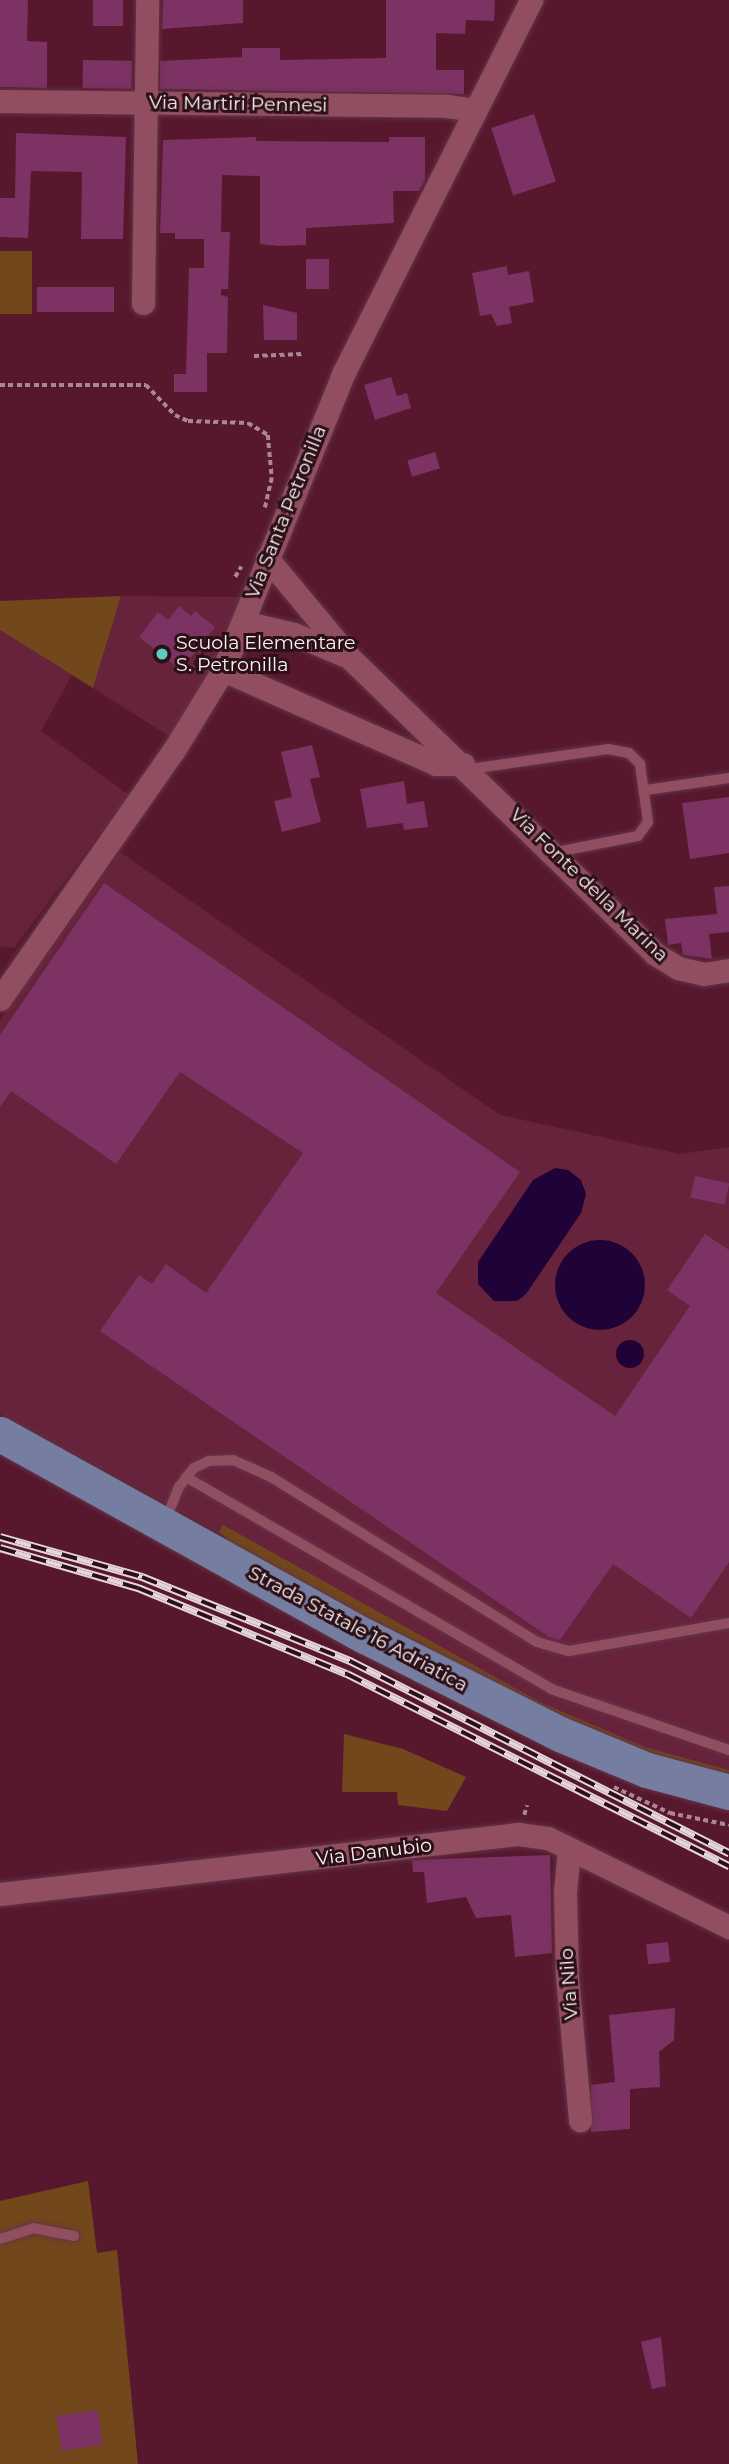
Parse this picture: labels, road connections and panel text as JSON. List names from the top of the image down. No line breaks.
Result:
{"streets":{"main road":["Strada Statale 16 Adriatica"],"street":["Via Martiri Pennesi","Via Santa Petronilla","Via Fonte della Marina","Via Danubio","Via Nilo"]},"crossings":[["Via Martiri Pennesi","Via Santa Petronilla"],["Via Santa Petronilla","Via Fonte della Marina"],["Via Danubio","Via Nilo"]],"places":["Scuola Elementare S. Petronilla"]}
